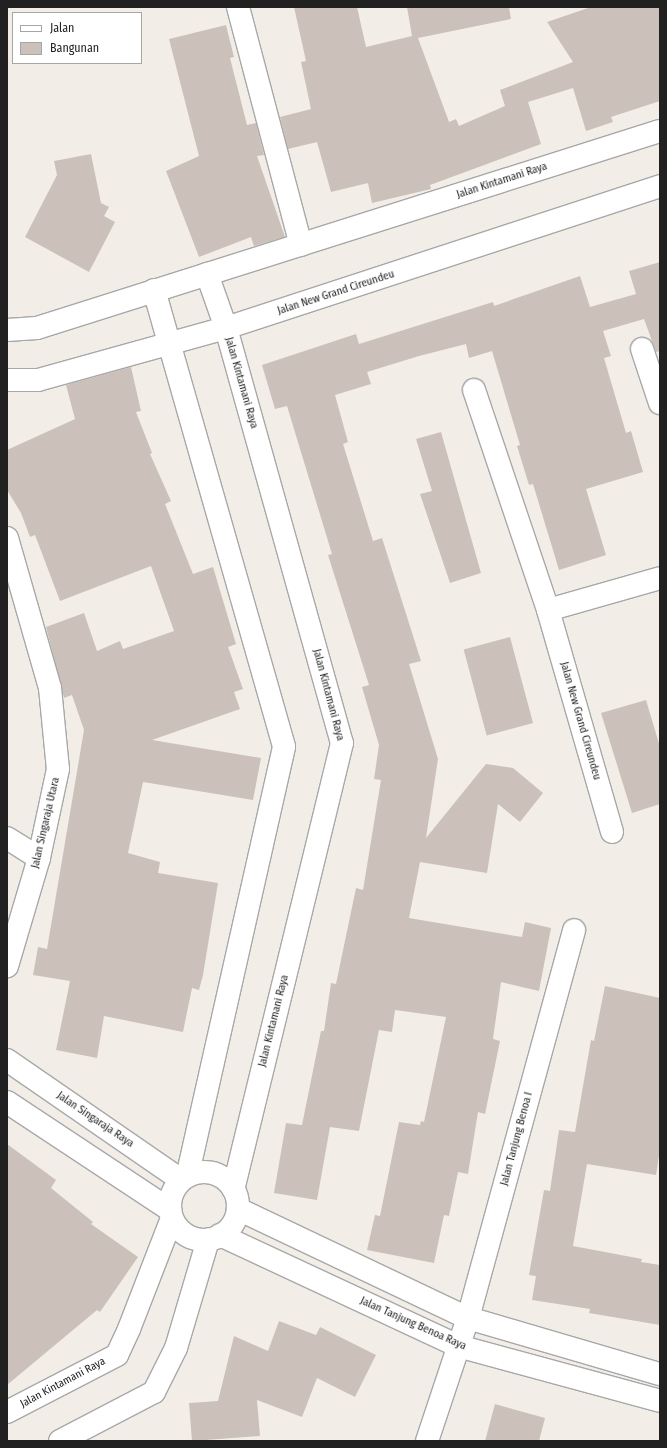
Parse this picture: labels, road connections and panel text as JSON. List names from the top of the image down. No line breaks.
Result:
{"streets":{"street":["Jalan Kintamani Raya","Jalan New Grand Cireundeu","Jalan Singaraja Utara","Jalan Singaraja Raya","Jalan Tanjung Benoa I","Jalan Tanjung Benoa Raya"]},"crossings":[["Jalan Kintamani Raya","Jalan New Grand Cireundeu"],["Jalan Kintamani Raya","Jalan Singaraja Raya"],["Jalan Kintamani Raya","Jalan Tanjung Benoa Raya"],["Jalan Singaraja Raya","Jalan Tanjung Benoa Raya"],["Jalan Tanjung Benoa I","Jalan Tanjung Benoa Raya"]],"legend":["Jalan","Bangunan"]}
